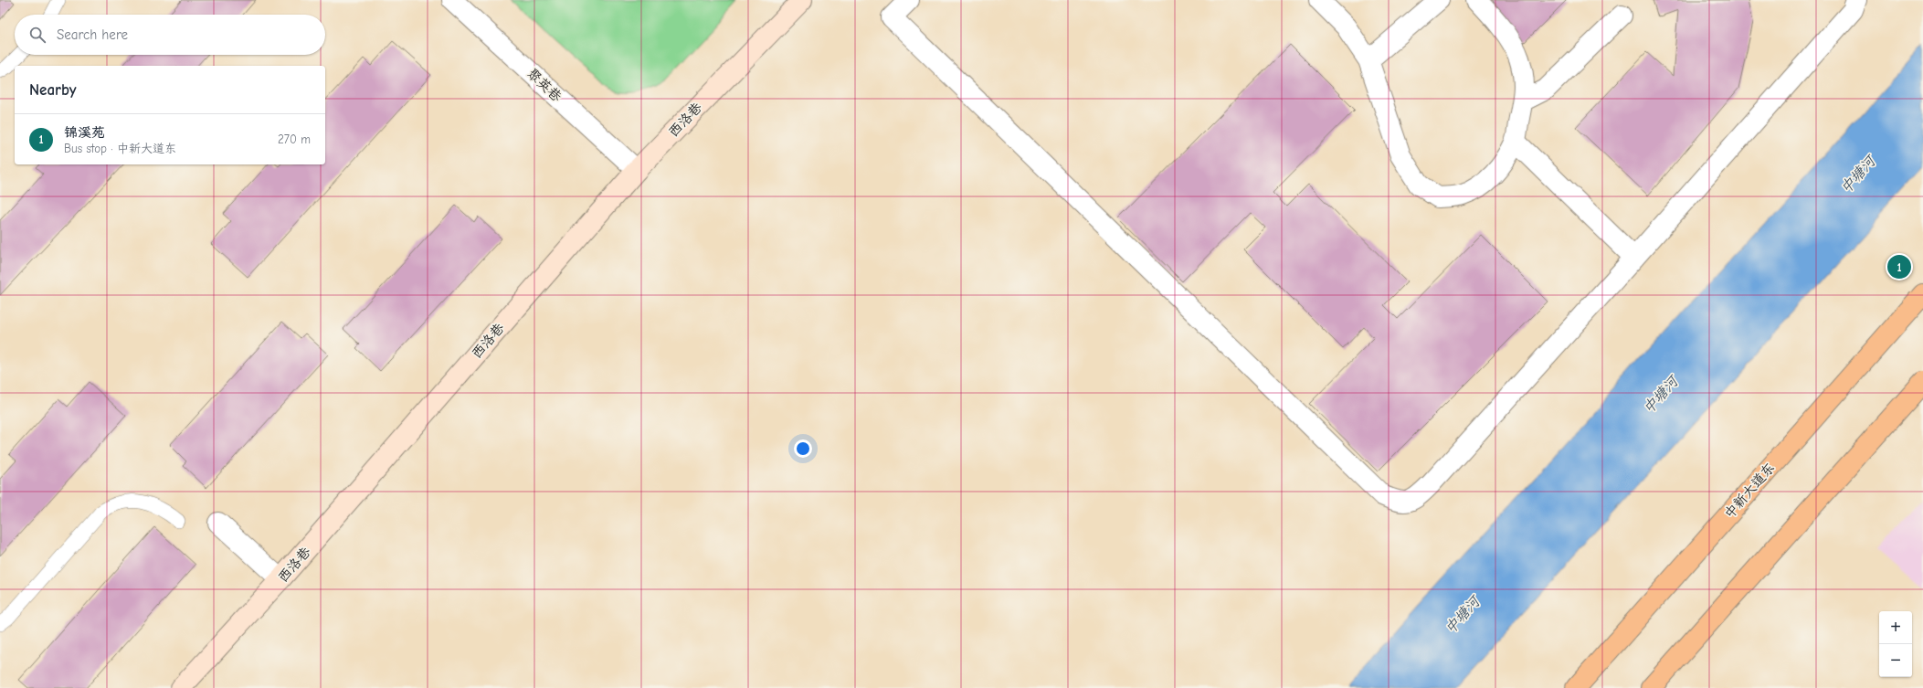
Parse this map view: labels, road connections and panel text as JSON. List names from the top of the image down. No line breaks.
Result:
{"streets":{"main road":["中新大道东"],"street":["聚英巷","西洛巷"]},"crossings":[["聚英巷","西洛巷"]],"water":["中塘河"],"page":{"search":"Search here","heading":"Nearby","list":[{"mark":"1","name":"锦溪苑","note":"Bus stop · 中新大道东","value":"270 m"}],"pins":"1","map_buttons":["+","−"]}}
